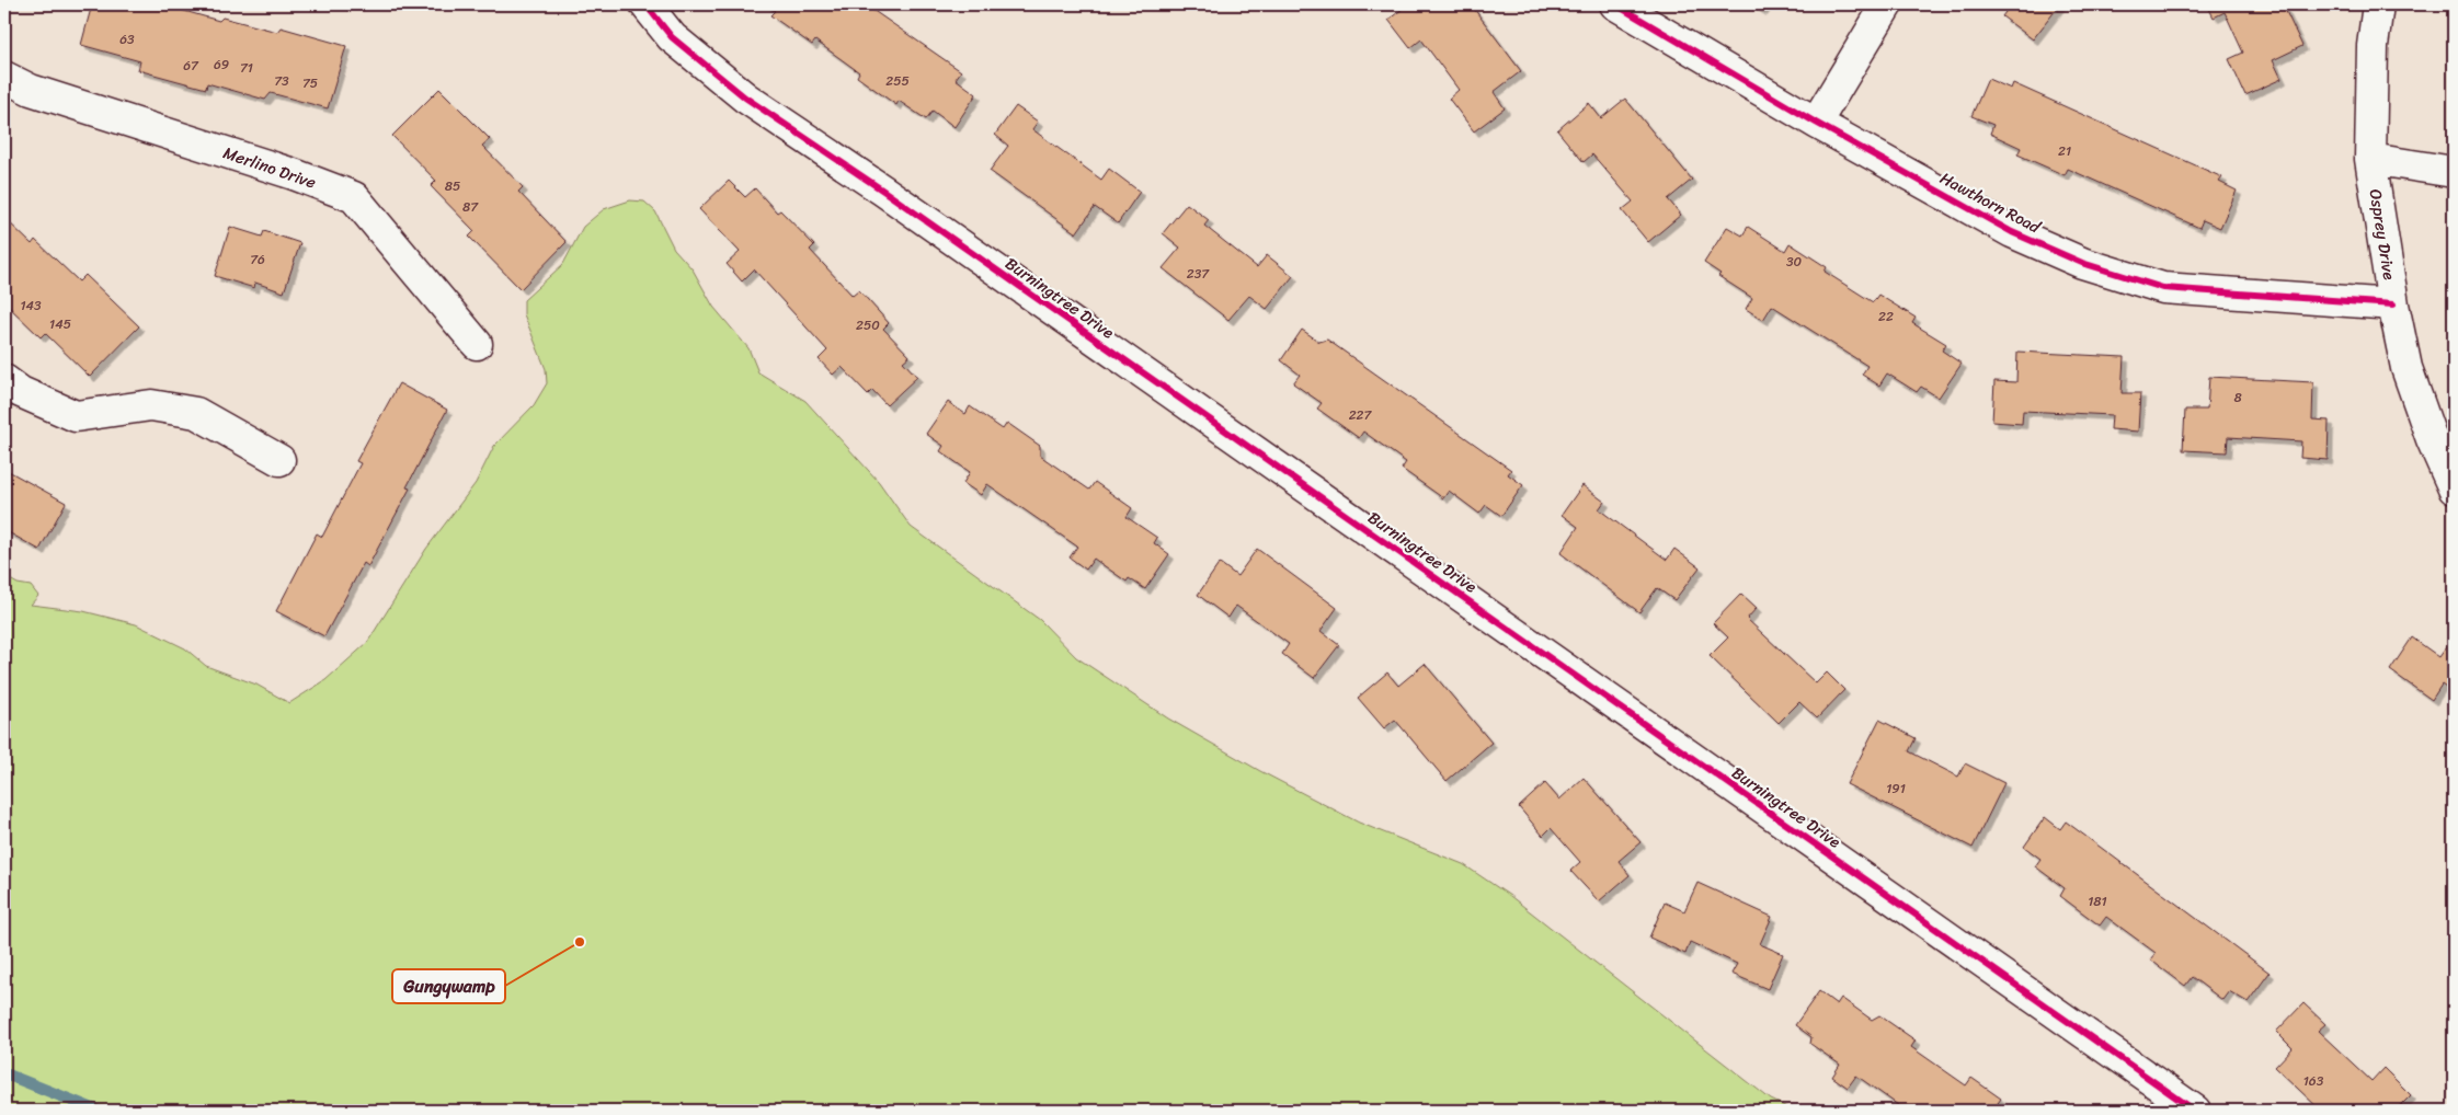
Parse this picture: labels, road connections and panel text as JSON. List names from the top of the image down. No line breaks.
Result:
{"streets":{"street":["Merlino Drive","Hawthorn Road","Osprey Drive","Burningtree Drive"]},"crossings":[["Hawthorn Road","Osprey Drive"]],"places":["Gungywamp"],"house_numbers":["63","69","67","71","73","255","75","21","85","87","76","30","237","143","22","145","250","8","227","191","181","163"]}
